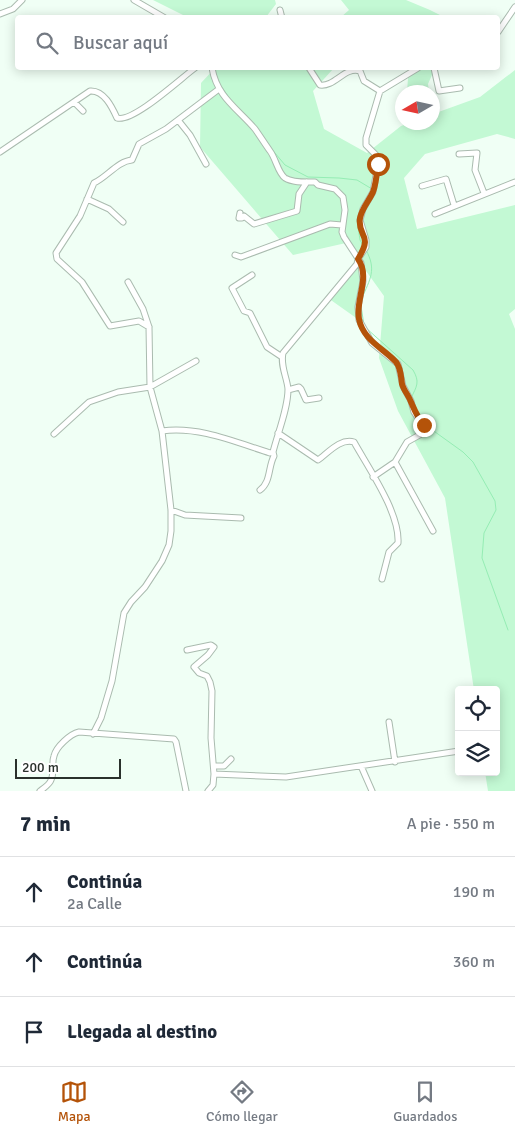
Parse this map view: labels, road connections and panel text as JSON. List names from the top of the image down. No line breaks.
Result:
{"scale_bar":"200 m","north":"left","page":{"search":"Buscar aquí","scale":"200 m","heading":["7 min","A pie · 550 m"],"list":[["Continúa","2a Calle","190 m"],["Continúa","360 m"],"Llegada al destino"],"nav":["Mapa","Cómo llegar","Guardados"]}}
